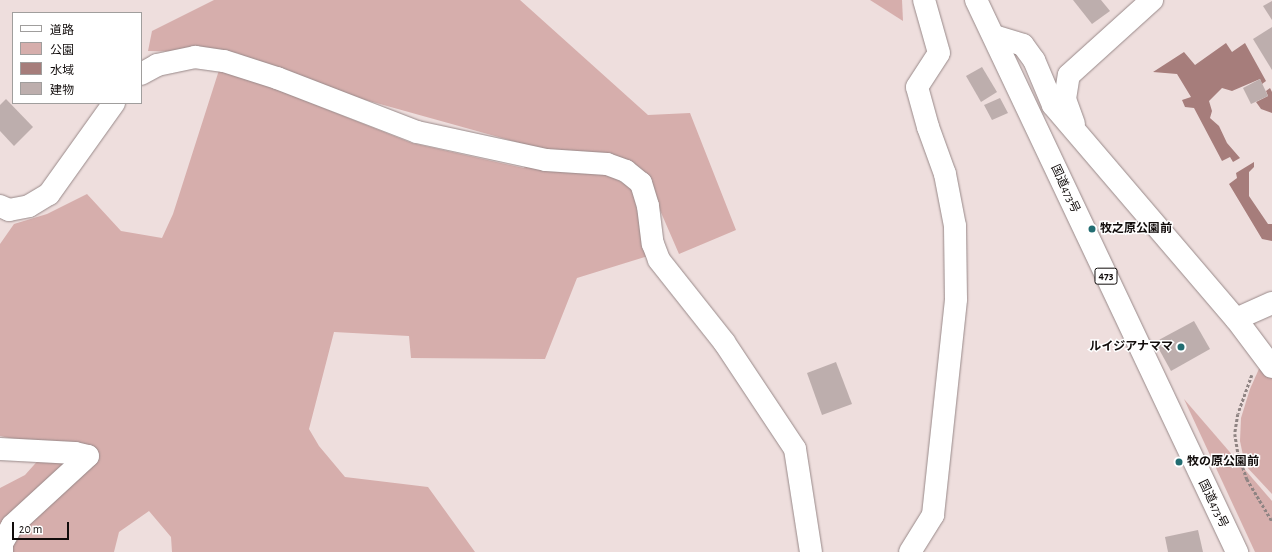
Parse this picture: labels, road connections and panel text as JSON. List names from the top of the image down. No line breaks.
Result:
{"streets":{"main road":["国道473号","473"]},"places":["牧之原公園前","ルイジアナママ","牧の原公園前"],"legend":["道路","公園","水域","建物"],"scale_bar":"20 m"}
